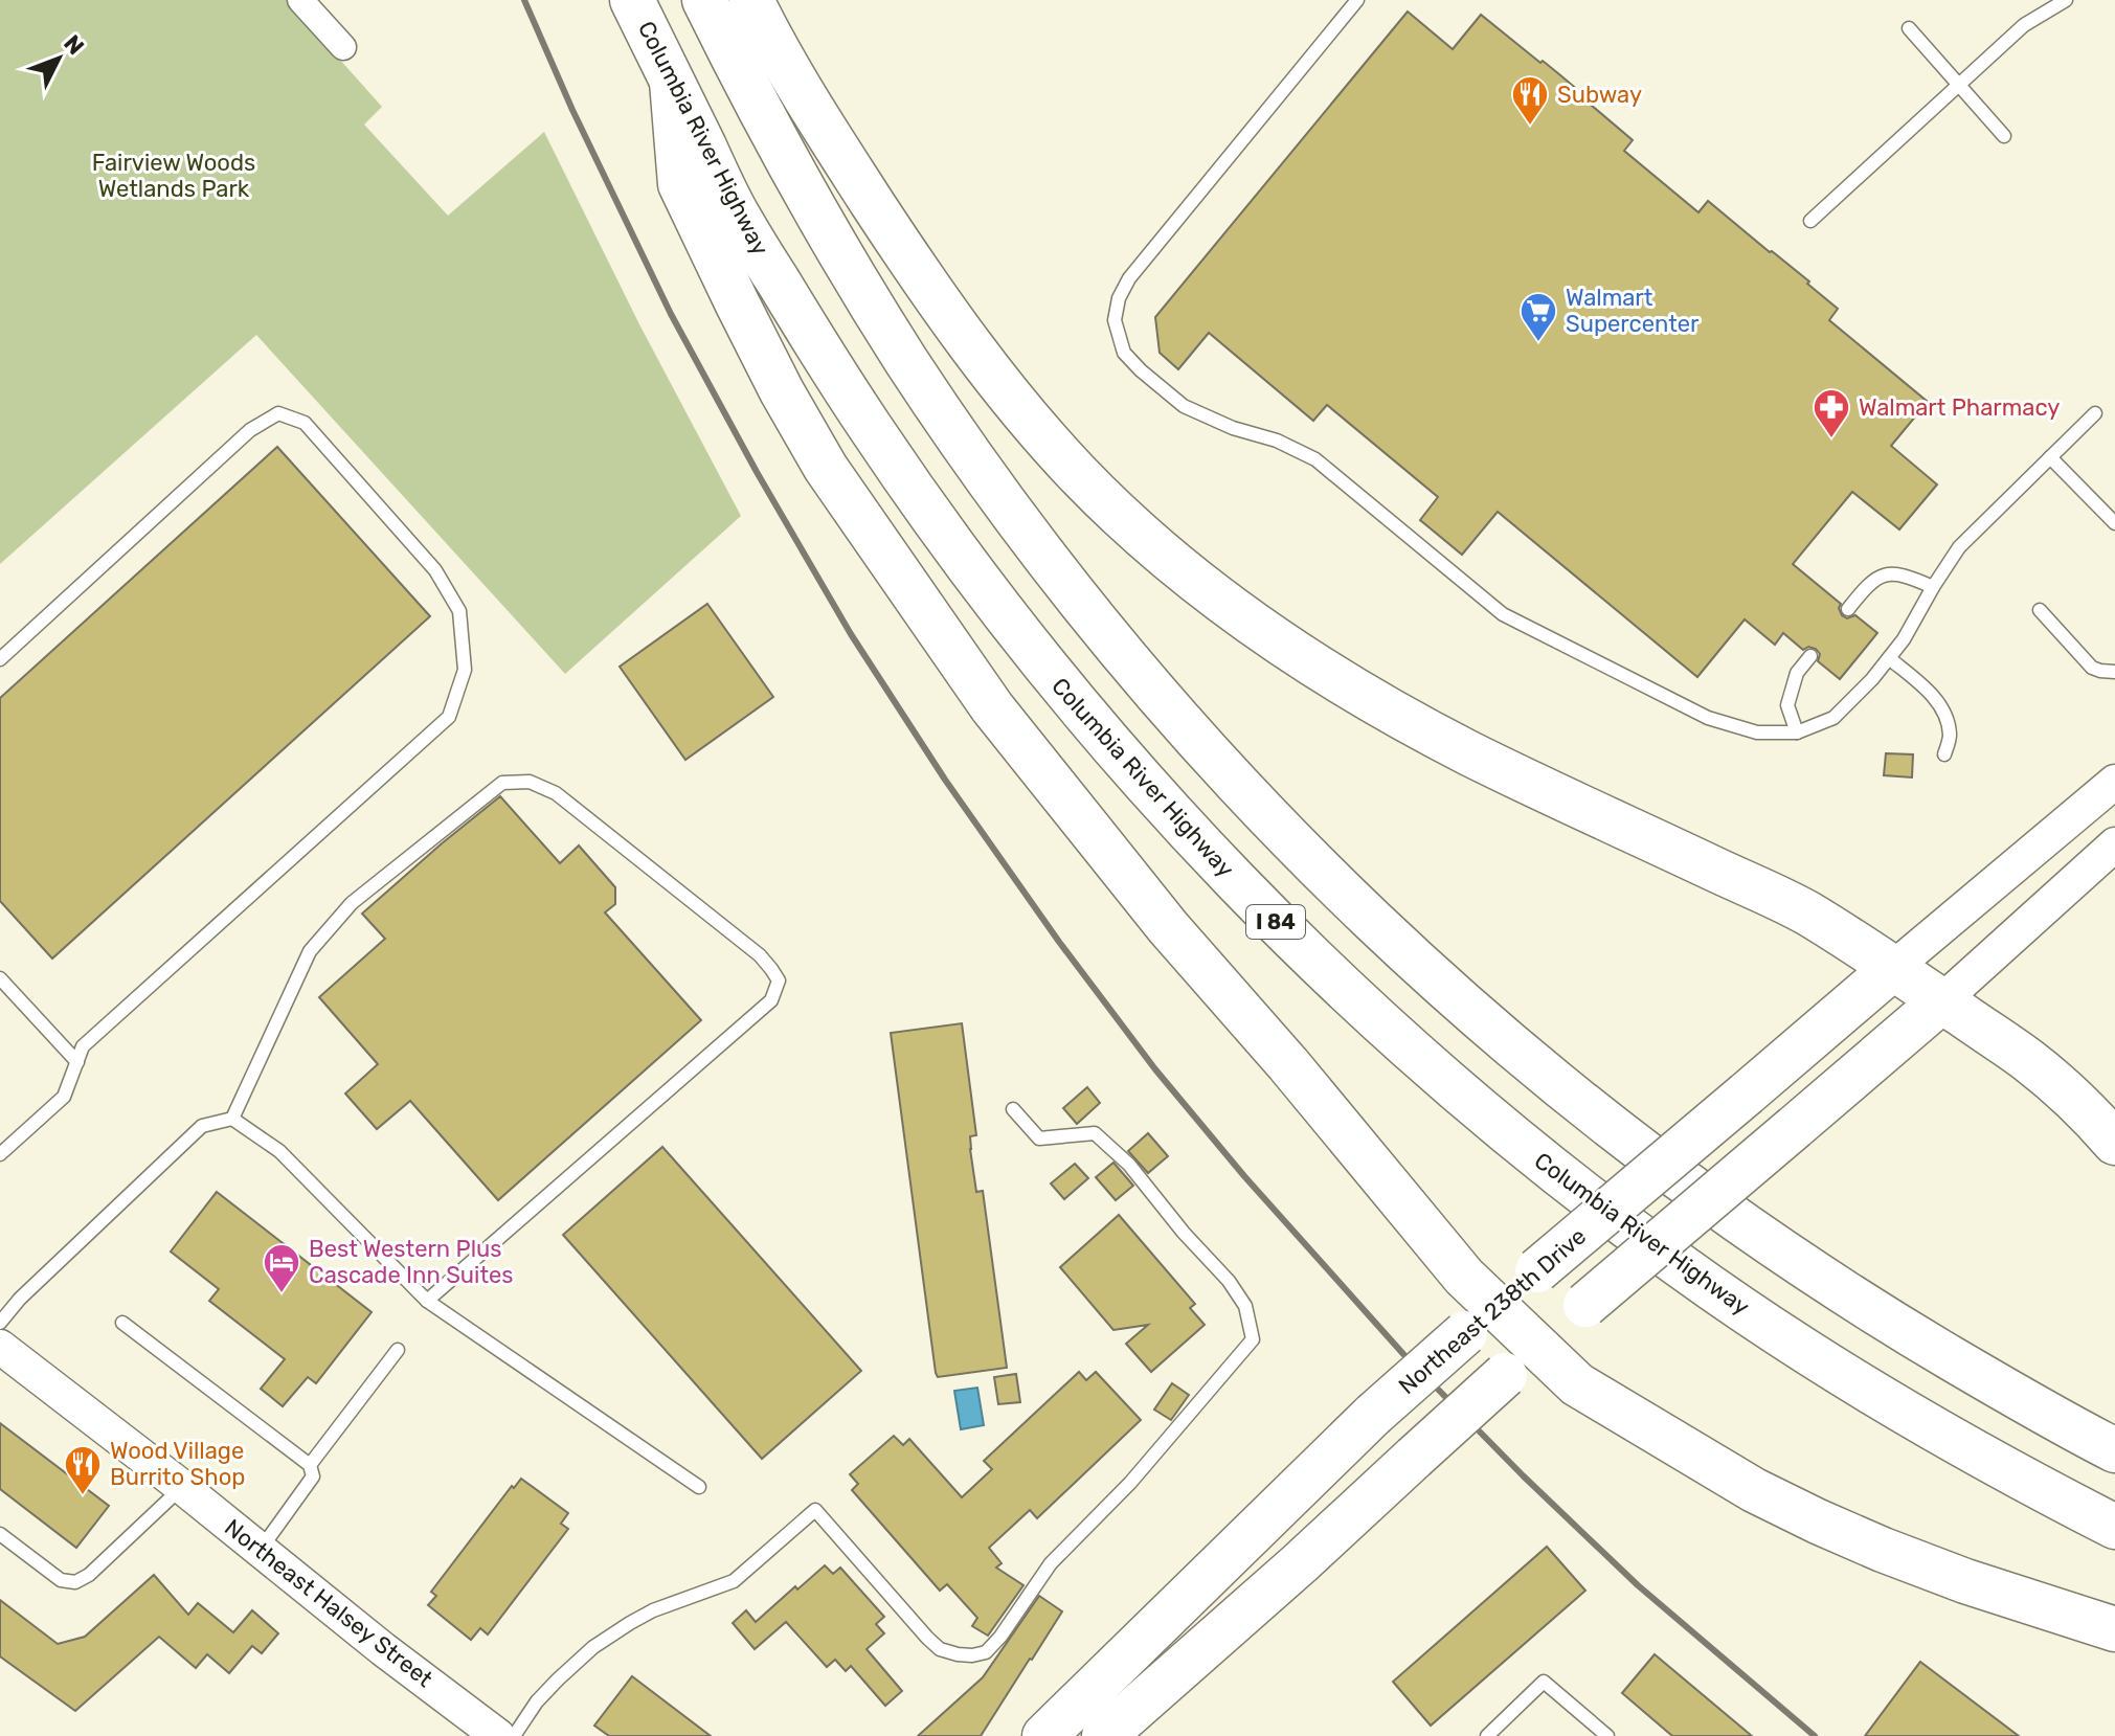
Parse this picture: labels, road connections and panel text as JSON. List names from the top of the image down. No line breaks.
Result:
{"streets":{"highway":["Columbia River Highway","I 84","Northeast 238th Drive"],"main road":["Northeast Halsey Street"]},"parks":["Fairview Woods Wetlands Park"],"places":{"restaurant":["Subway","Wood Village Burrito Shop"],"supermarket":["Walmart Supercenter"],"pharmacy":["Walmart Pharmacy"],"hotel":["Best Western Plus Cascade Inn Suites"]},"north":"top right"}
